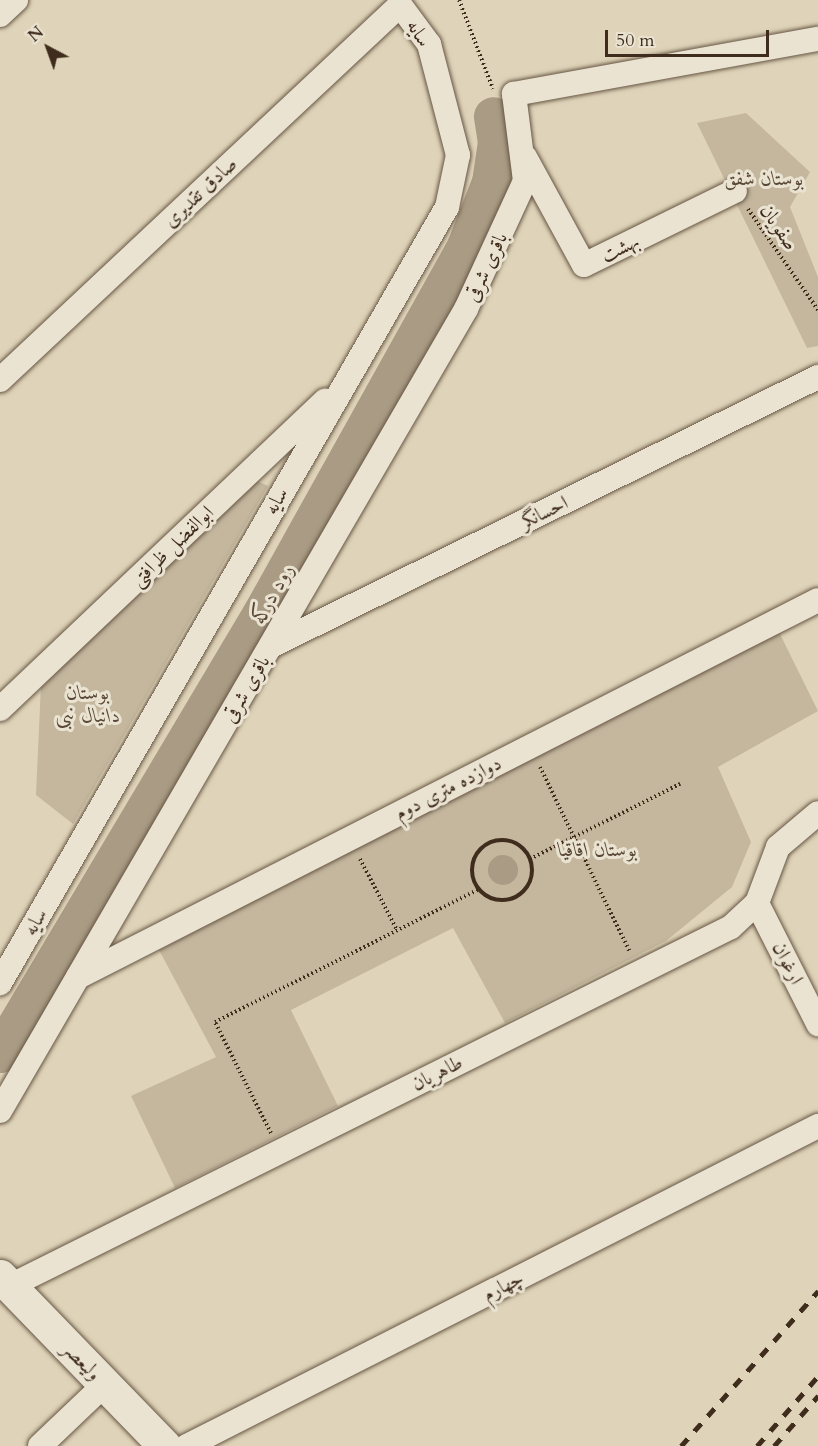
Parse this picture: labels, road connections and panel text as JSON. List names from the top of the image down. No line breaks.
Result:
{"streets":{"main road":["ولیعصر"],"street":["سایه","صادق تقدیری","بهشت","باقری شرقی","احسانگر","ابوالفضل ظرافتی","دوازده متری دوم","ارغوان","طاهریان","چهارم"],"path":["صفویان"]},"crossings":[["سایه","صادق تقدیری"],["سایه","ابوالفضل ظرافتی"],["صفویان","بهشت"],["بهشت","باقری شرقی"],["باقری شرقی","احسانگر"],["باقری شرقی","دوازده متری دوم"],["ارغوان","طاهریان"],["طاهریان","ولیعصر"]],"water":["رود درکه"],"parks":["بوستان شفق","بوستان دانیال نبی","بوستان اقاقیا"],"scale_bar":"50 m","north":"top left"}
